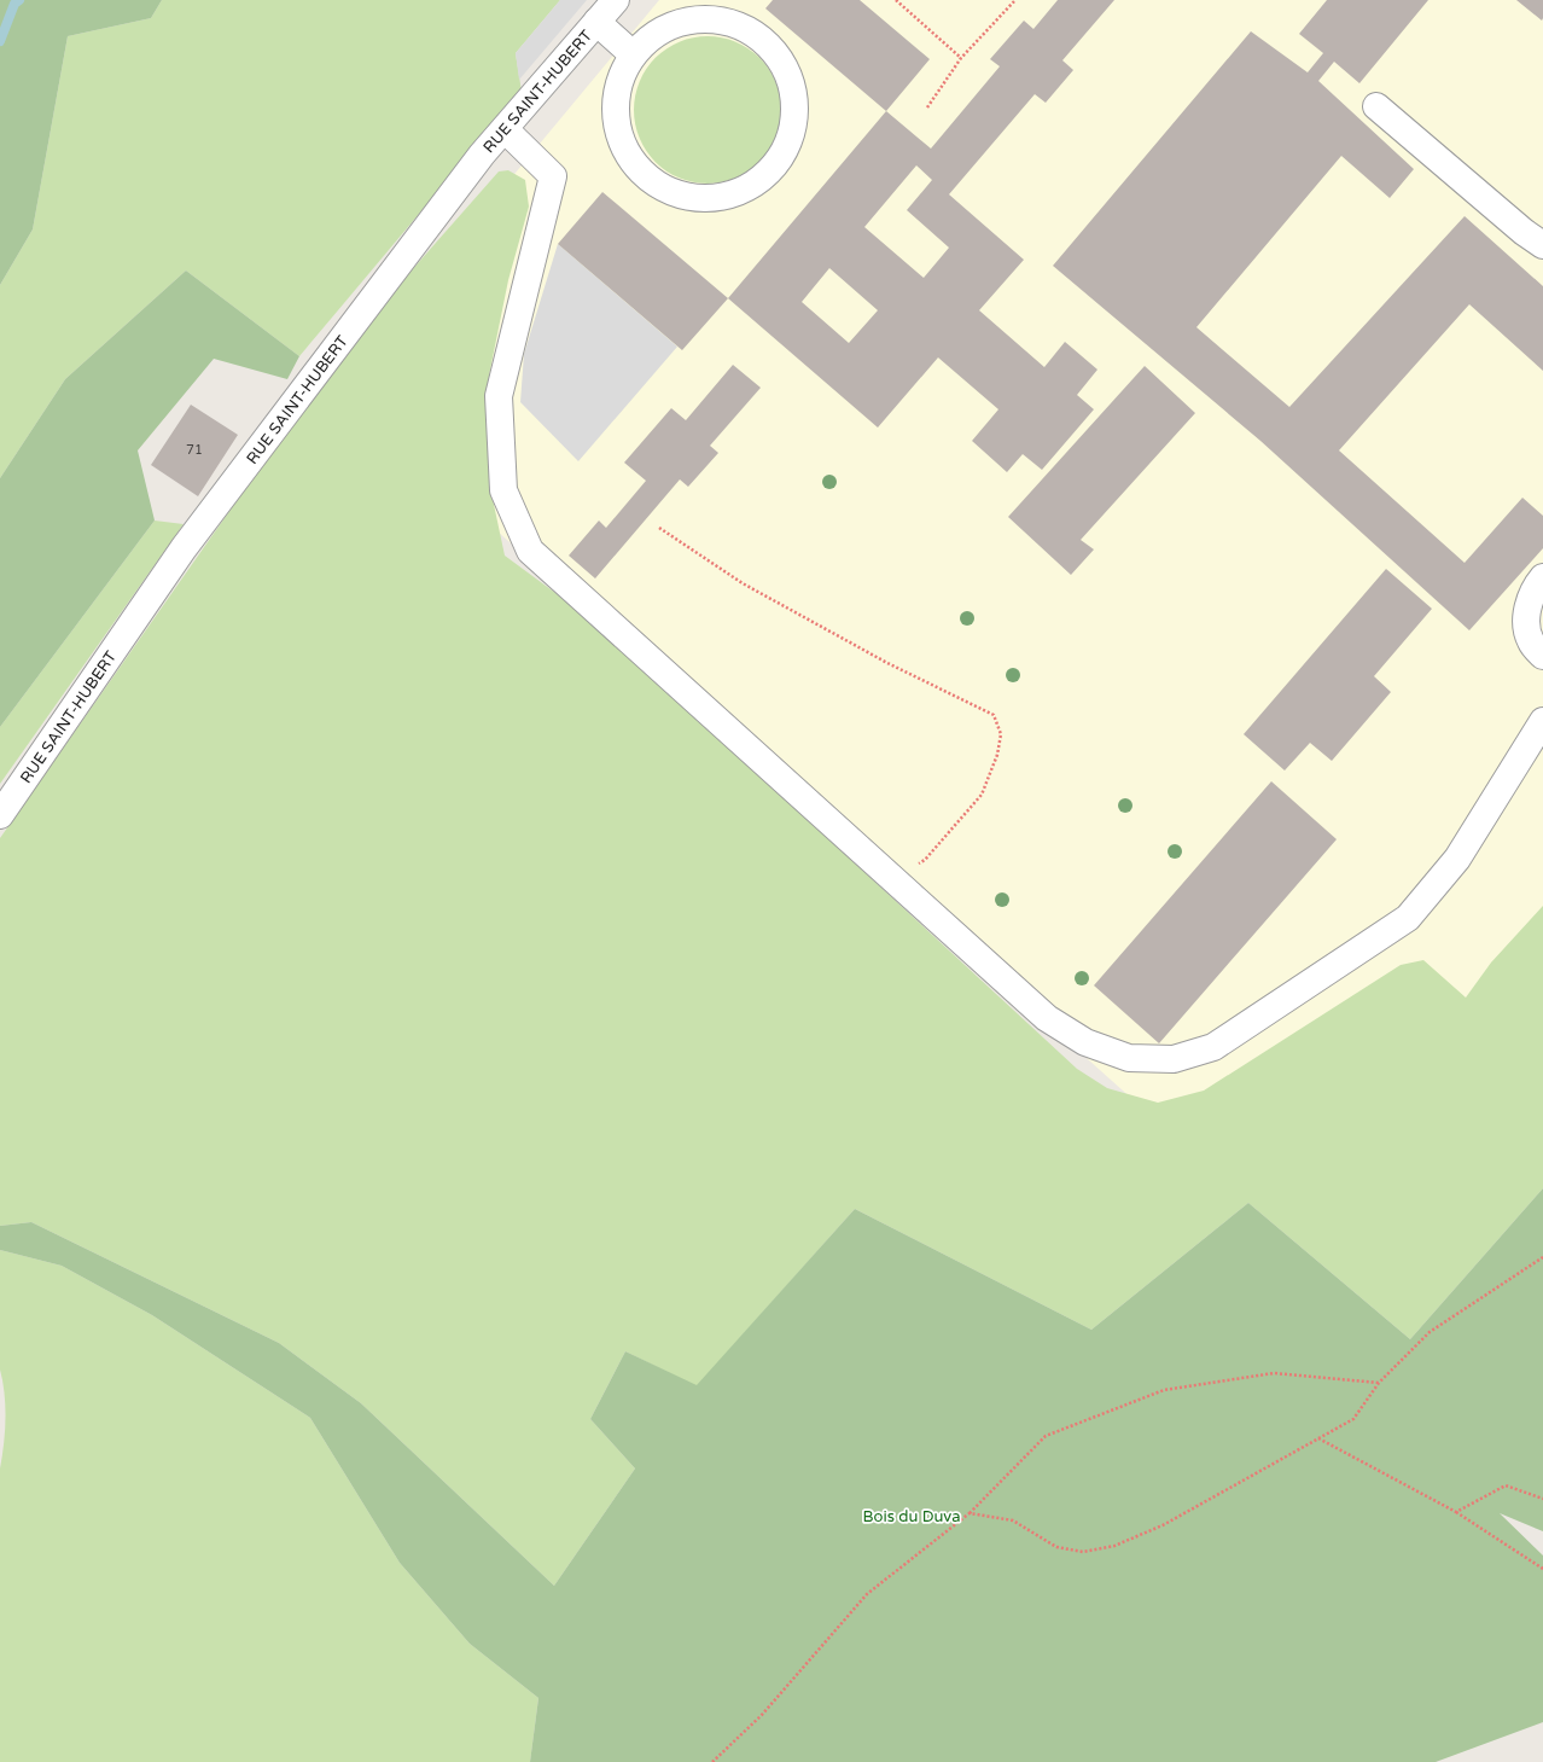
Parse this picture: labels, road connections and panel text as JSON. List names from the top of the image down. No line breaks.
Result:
{"streets":{"street":["RUE SAINT-HUBERT"]},"parks":["Bois du Duva"],"house_numbers":["71"]}
